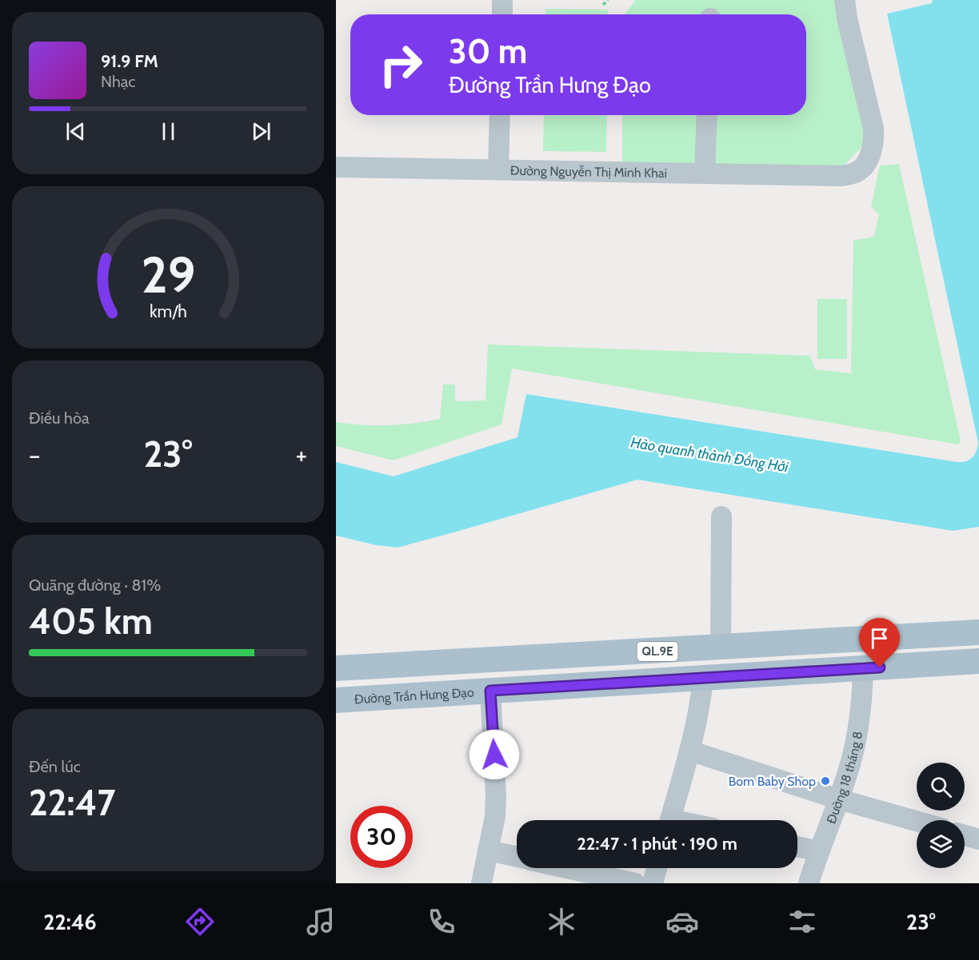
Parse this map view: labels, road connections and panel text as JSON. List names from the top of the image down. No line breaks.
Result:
{"streets":{"main road":["QL.9E","Đường Trần Hưng Đạo"],"street":["Đường Nguyễn Thị Minh Khai","Đường 18 tháng 8"]},"crossings":[["Đường Trần Hưng Đạo","Đường 18 tháng 8"]],"water":["Hào quanh thành Đồng Hới"],"places":["Bom Baby Shop"],"page":{"turn":["30 m","Đường Trần Hưng Đạo"],"song":["91.9 FM","Nhạc"],"tile":["Điều hòa",["Quãng đường · 81%","405 km"],["Đến lúc","22:47"]],"heat":["−","23°","+"],"limit":"30","trip":"22:47 · 1 phút · 190 m","tabs":["22:46","23°"],"gauge":["29","km/h"]}}
